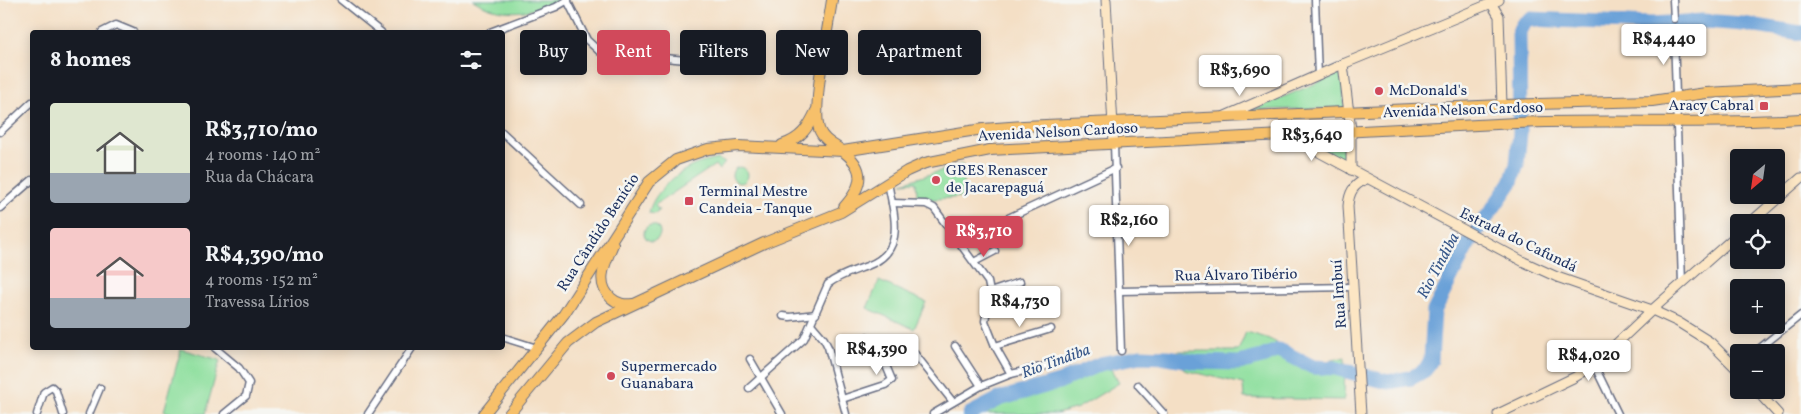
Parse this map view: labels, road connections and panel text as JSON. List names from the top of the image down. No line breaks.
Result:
{"streets":{"main road":["Avenida Nelson Cardoso","Rua Cândido Benício","Estrada do Cafundá","Rua Imbuí"],"street":["Rua Álvaro Tibério"]},"crossings":[["Avenida Nelson Cardoso","Rua Cândido Benício"],["Avenida Nelson Cardoso","Estrada do Cafundá"],["Estrada do Cafundá","Rua Imbuí"],["Rua Álvaro Tibério","Rua Imbuí"]],"water":["Rio Tindiba"],"places":{"other":["McDonald's","GRES Renascer de Jacarepaguá","Supermercado Guanabara"],"transit":["Aracy Cabral","Terminal Mestre Candeia - Tanque"]},"north":"bottom left","page":{"price":["R$4,440","R$3,690","R$3,640","R$2,160","R$3,710","R$4,730","R$4,390","R$4,020"],"chip":["Buy","Rent","Filters","New","Apartment"],"heading":"8 homes","list":[{"name":"R$3,710/mo","note":"4 rooms · 140 m² · Rua da Chácara"},{"name":"R$4,390/mo","note":"4 rooms · 152 m² · Travessa Lírios"}],"map_buttons":["+","−"]}}
